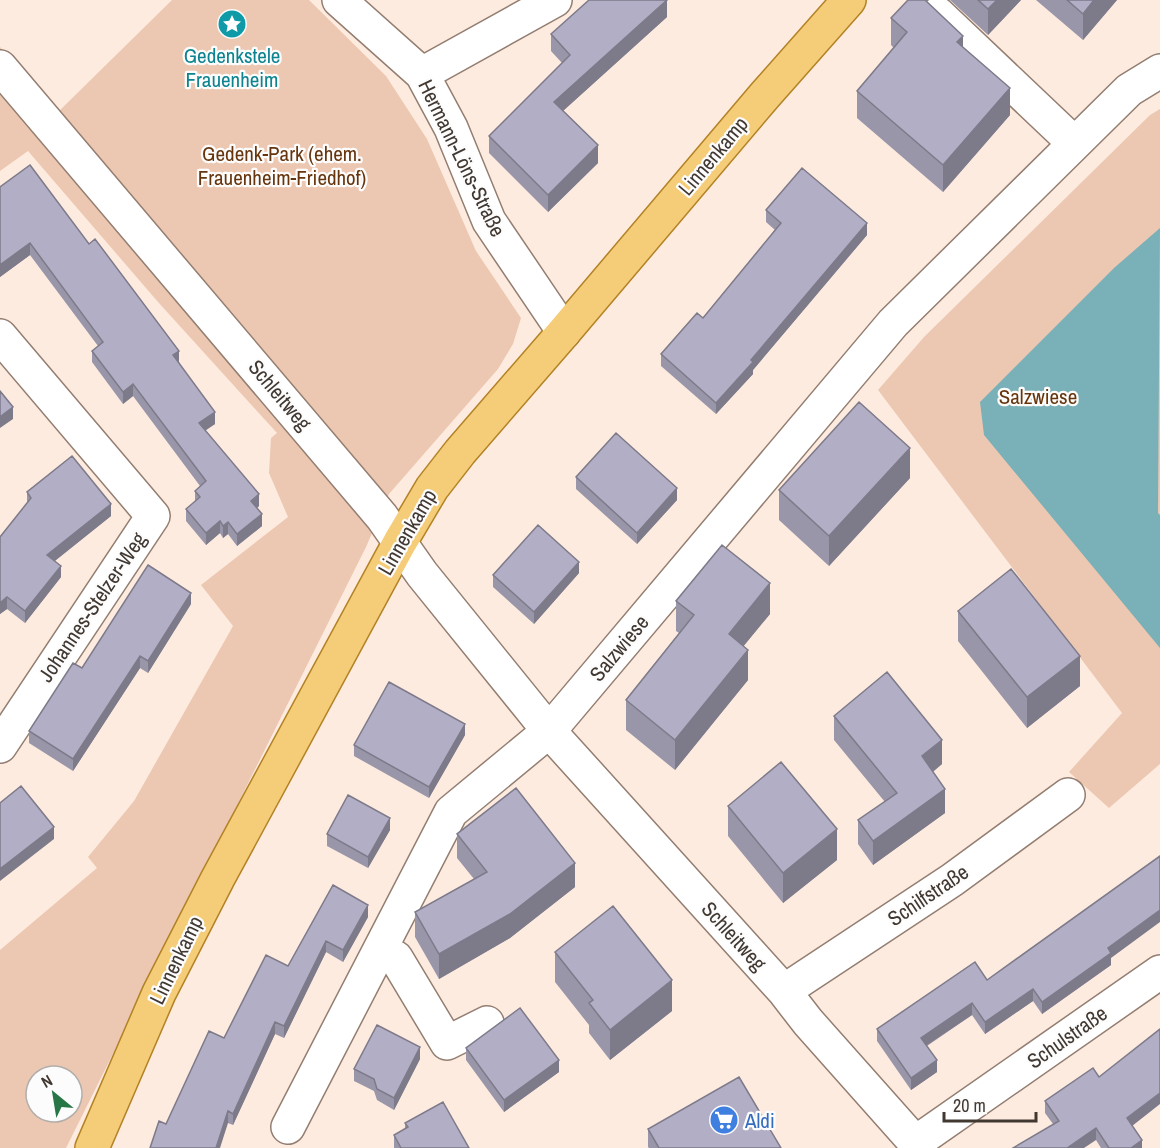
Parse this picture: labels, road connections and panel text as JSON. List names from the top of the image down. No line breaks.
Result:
{"streets":{"main road":["Linnenkamp"],"street":["Hermann-Löns-Straße","Schleitweg","Johannes-Stelzer-Weg","Salzwiese","Schilfstraße","Schulstraße"]},"crossings":[["Linnenkamp","Hermann-Löns-Straße"],["Linnenkamp","Schleitweg"],["Schleitweg","Salzwiese"],["Schleitweg","Schilfstraße"],["Schleitweg","Schulstraße"]],"parks":["Gedenk-Park (ehem. Frauenheim-Friedhof)","Salzwiese"],"places":{"place":["Gedenkstele Frauenheim"],"supermarket":["Aldi"]},"scale_bar":"20 m","north":"top left"}
